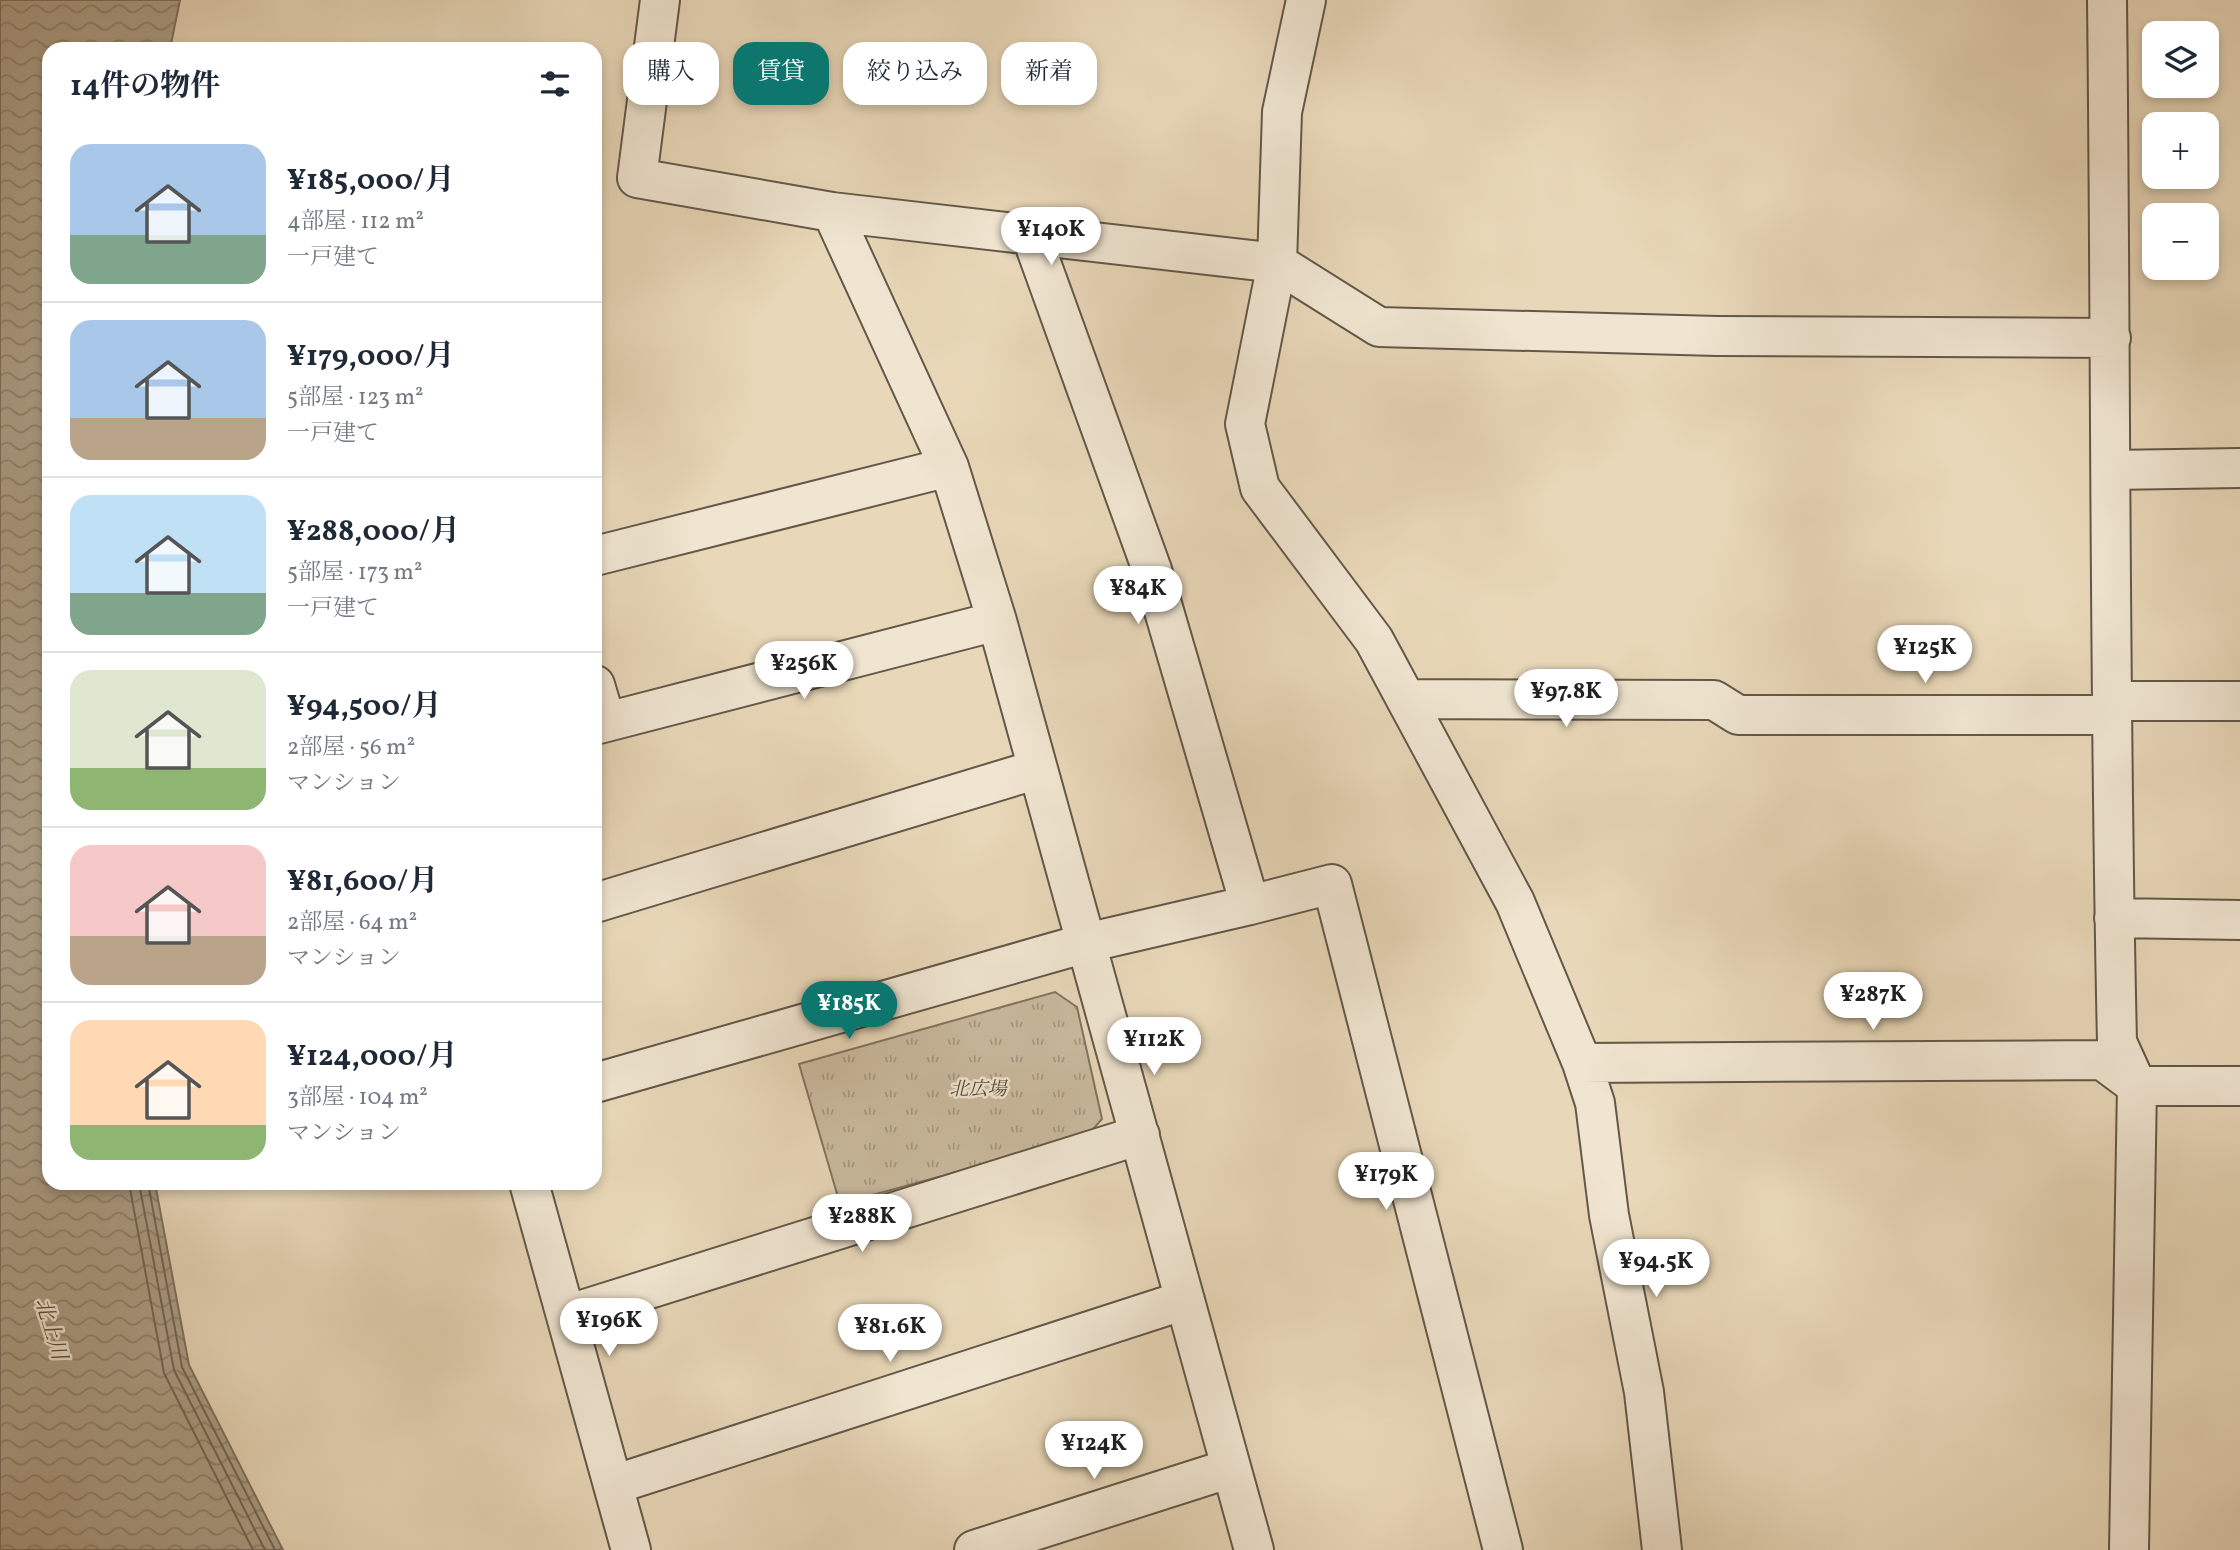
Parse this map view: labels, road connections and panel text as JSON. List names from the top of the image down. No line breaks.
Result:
{"water":["北上川"],"parks":["北広場"],"page":{"map_buttons":["+","−"],"chip":["購入","賃貸","絞り込み","新着"],"heading":"14件の物件","list":[{"name":"¥185,000/月","note":"4部屋 · 112 m² · 一戸建て"},{"name":"¥179,000/月","note":"5部屋 · 123 m² · 一戸建て"},{"name":"¥288,000/月","note":"5部屋 · 173 m² · 一戸建て"},{"name":"¥94,500/月","note":"2部屋 · 56 m² · マンション"},{"name":"¥81,600/月","note":"2部屋 · 64 m² · マンション"},{"name":"¥124,000/月","note":"3部屋 · 104 m² · マンション"}],"price":["¥140K","¥84K","¥125K","¥256K","¥97.8K","¥287K","¥185K","¥112K","¥179K","¥288K","¥94.5K","¥196K","¥81.6K","¥124K"]}}
